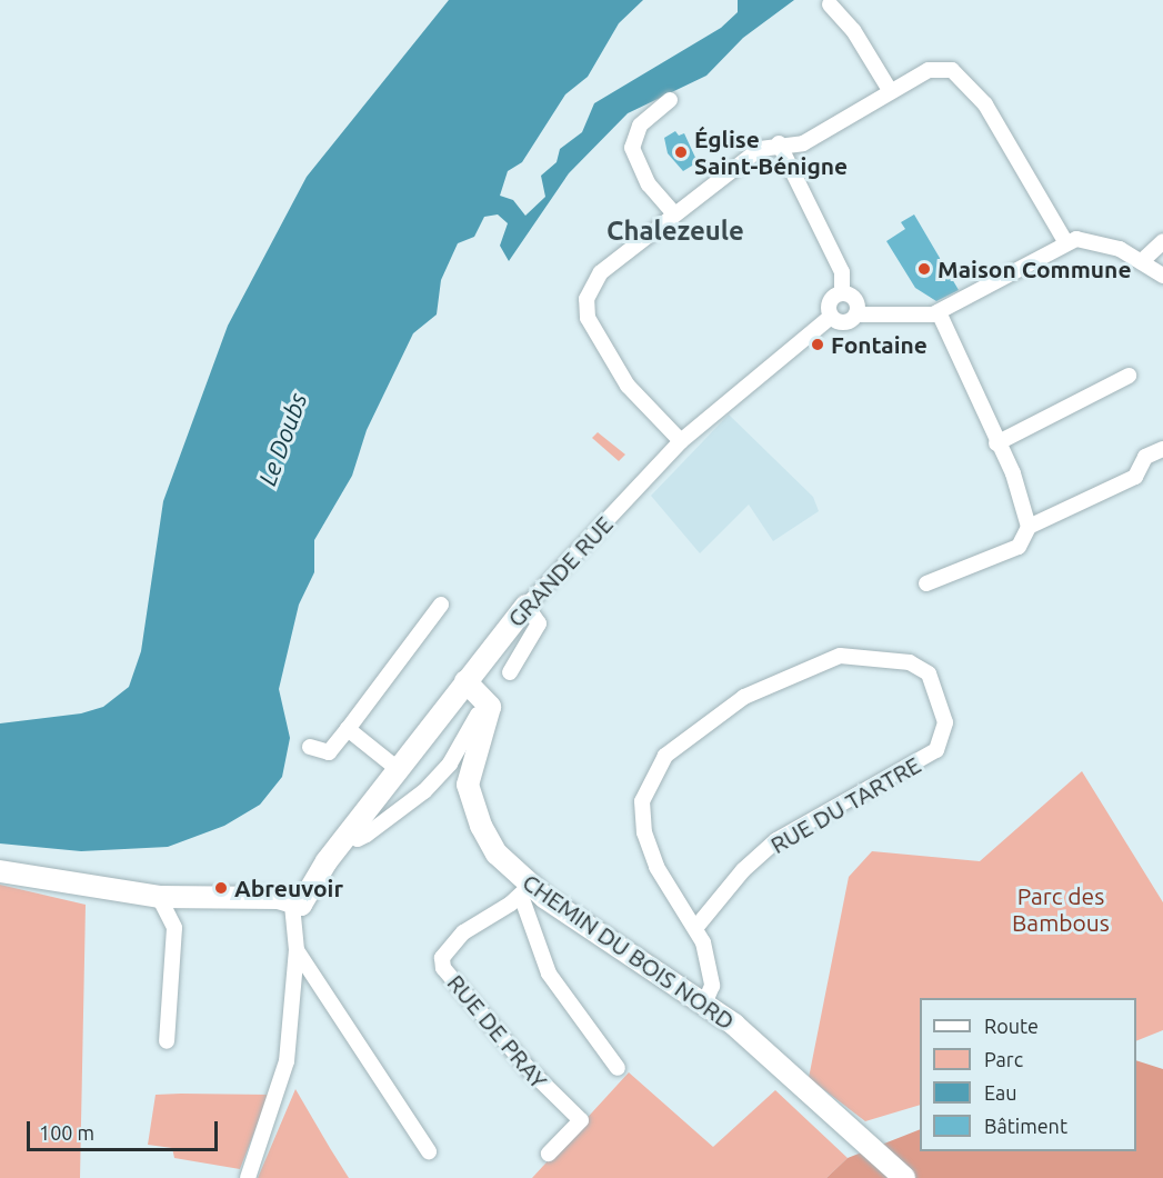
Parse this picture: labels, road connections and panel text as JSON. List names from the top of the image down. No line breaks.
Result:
{"streets":{"street":["GRANDE RUE","RUE DU TARTRE","CHEMIN DU BOIS NORD","RUE DE PRAY"]},"crossings":[["GRANDE RUE","CHEMIN DU BOIS NORD"],["RUE DU TARTRE","CHEMIN DU BOIS NORD"],["CHEMIN DU BOIS NORD","RUE DE PRAY"]],"districts":["Chalezeule"],"water":["Le Doubs"],"parks":["Parc des Bambous"],"places":["Église Saint-Bénigne","Maison Commune","Fontaine","Abreuvoir"],"legend":["Route","Parc","Eau","Bâtiment"],"scale_bar":"100 m"}
